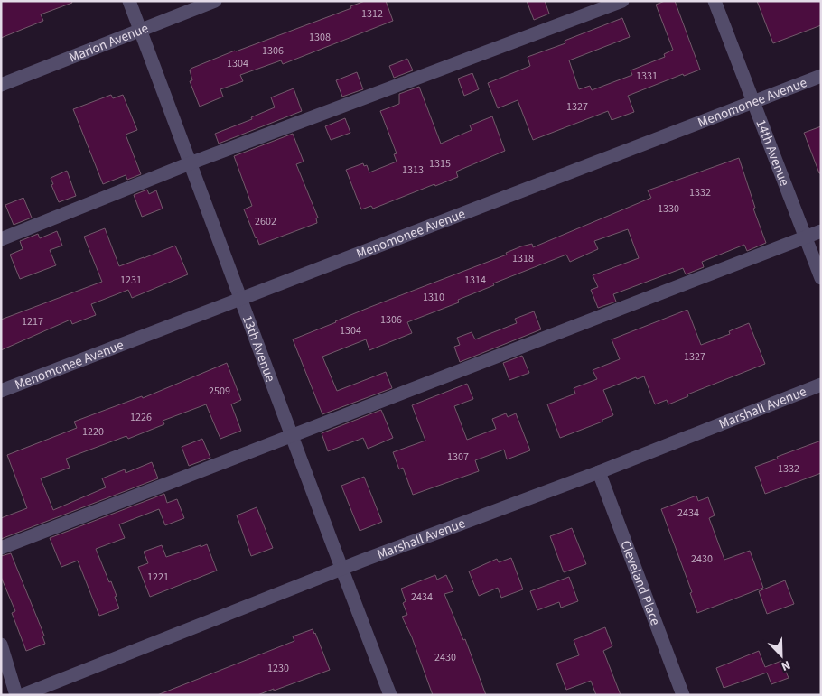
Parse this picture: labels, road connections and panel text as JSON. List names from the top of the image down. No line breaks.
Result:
{"streets":{"street":["Marion Avenue","Menomonee Avenue","14th Avenue","13th Avenue","Marshall Avenue","Cleveland Place"]},"crossings":[["Marion Avenue","13th Avenue"],["Menomonee Avenue","14th Avenue"],["Menomonee Avenue","13th Avenue"],["13th Avenue","Marshall Avenue"],["Marshall Avenue","Cleveland Place"]],"house_numbers":["1312","1308","1306","1304","1331","1327","1315","1313","1332","1330","2602","1318","1231","1314","1310","1306","1217","1304","1327","2509","1226","1220","1307","1332","2434","2430","1221","2434","2430","1230"],"north":"bottom right"}
